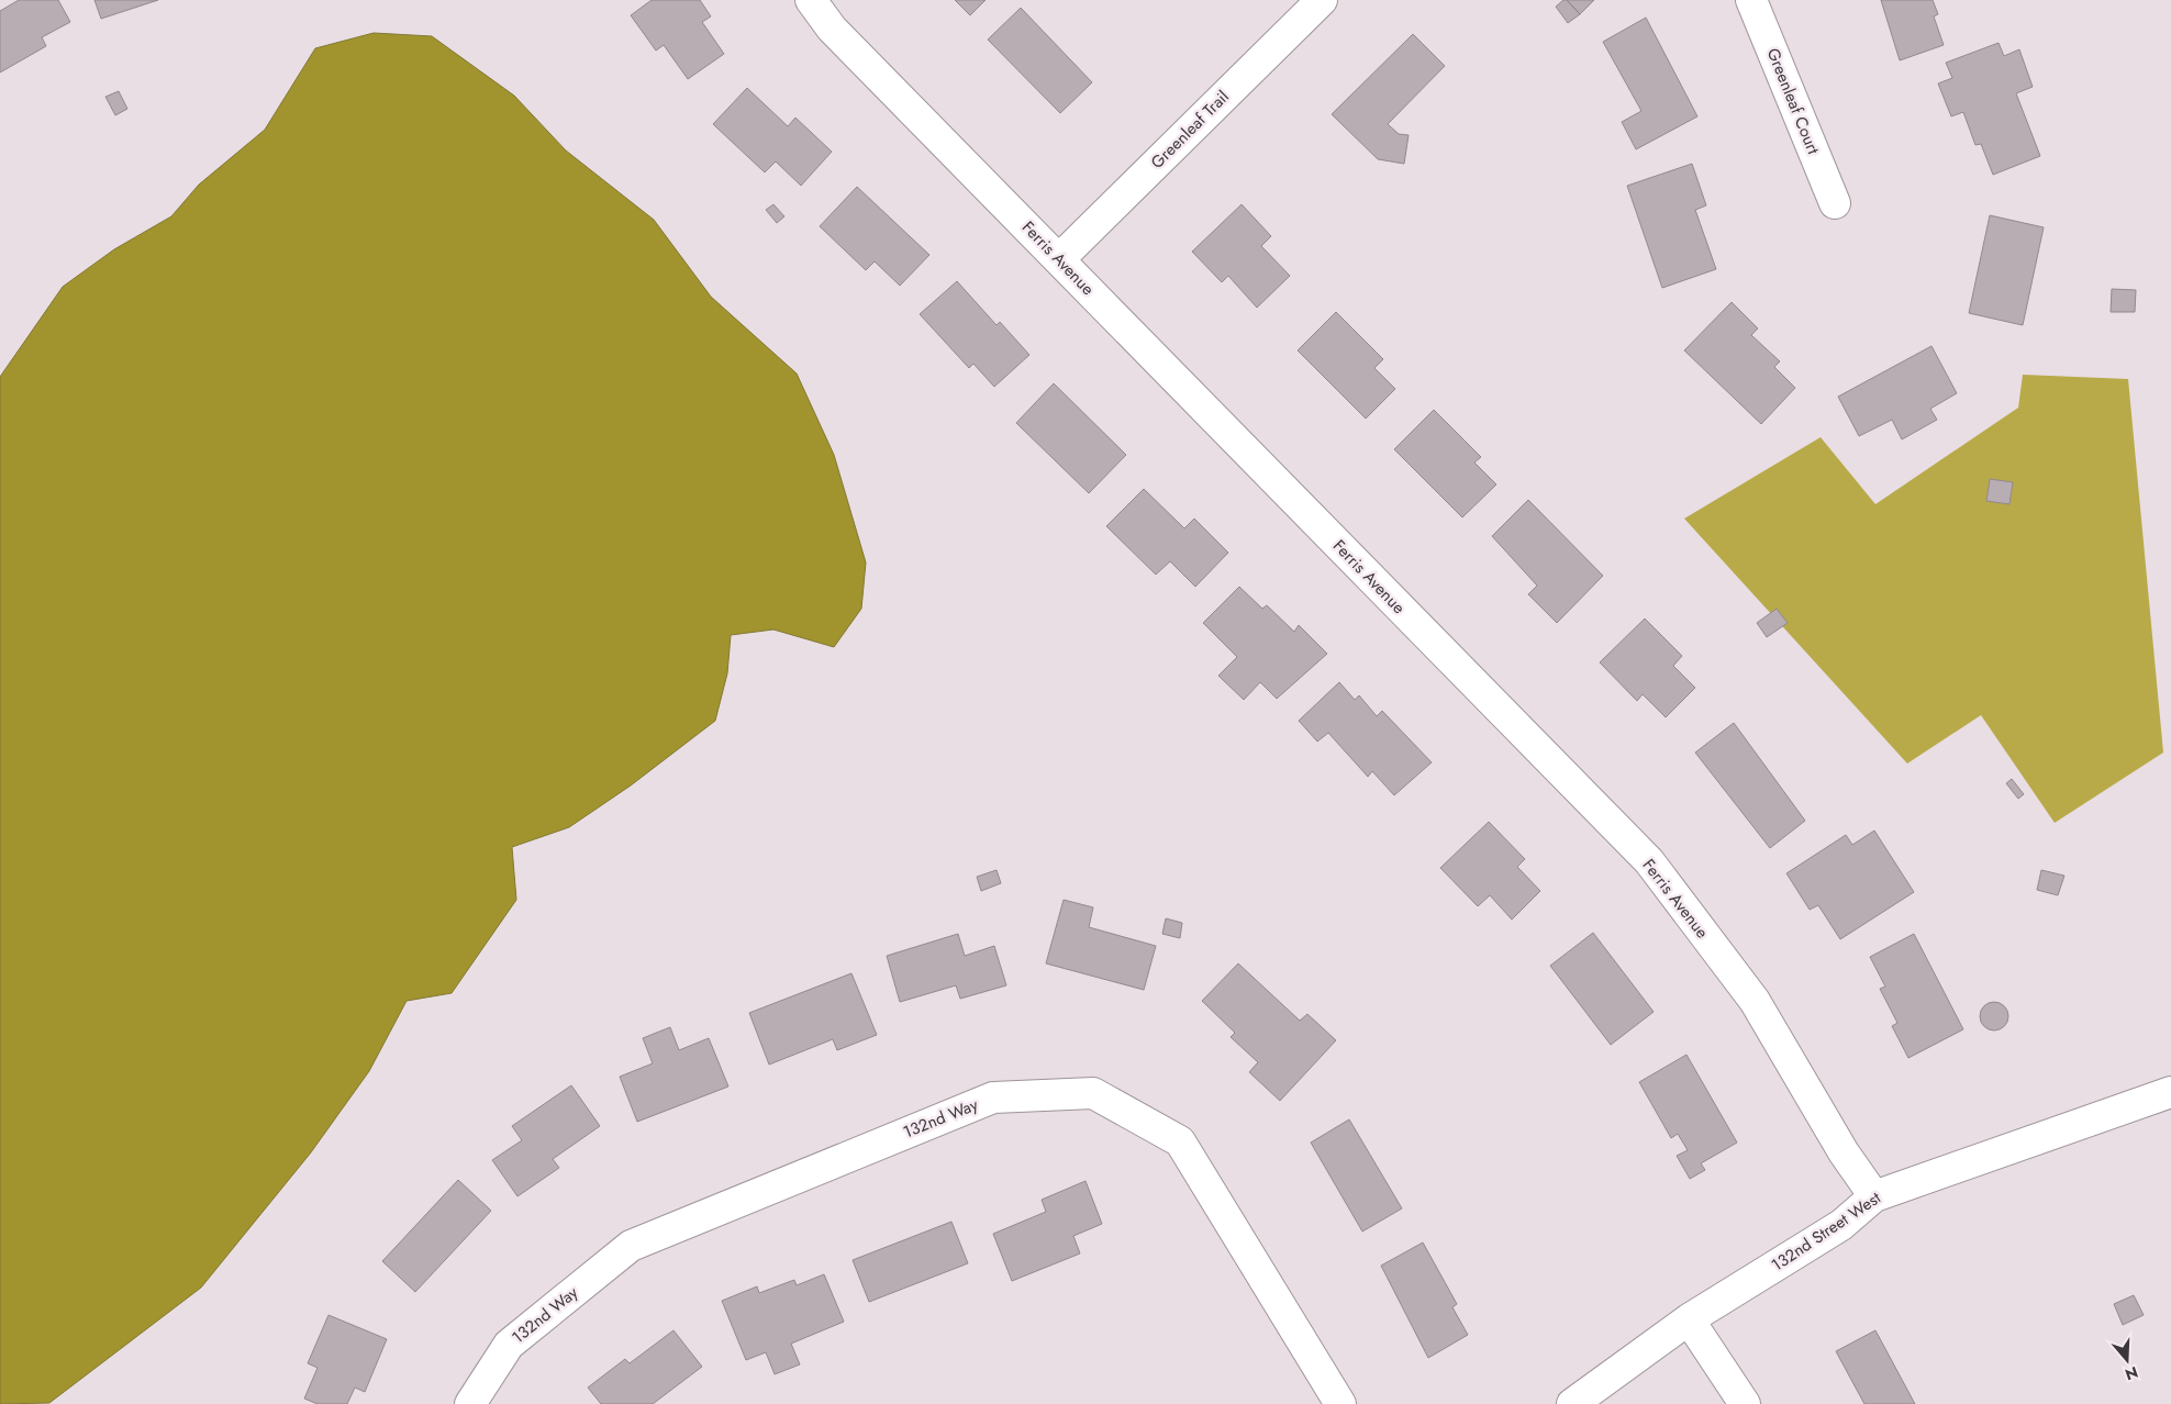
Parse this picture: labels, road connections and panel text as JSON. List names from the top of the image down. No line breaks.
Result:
{"streets":{"street":["Greenleaf Court","Greenleaf Trail","Ferris Avenue","132nd Way","132nd Street West"]},"crossings":[["Greenleaf Trail","Ferris Avenue"],["Ferris Avenue","132nd Street West"]],"north":"bottom"}
